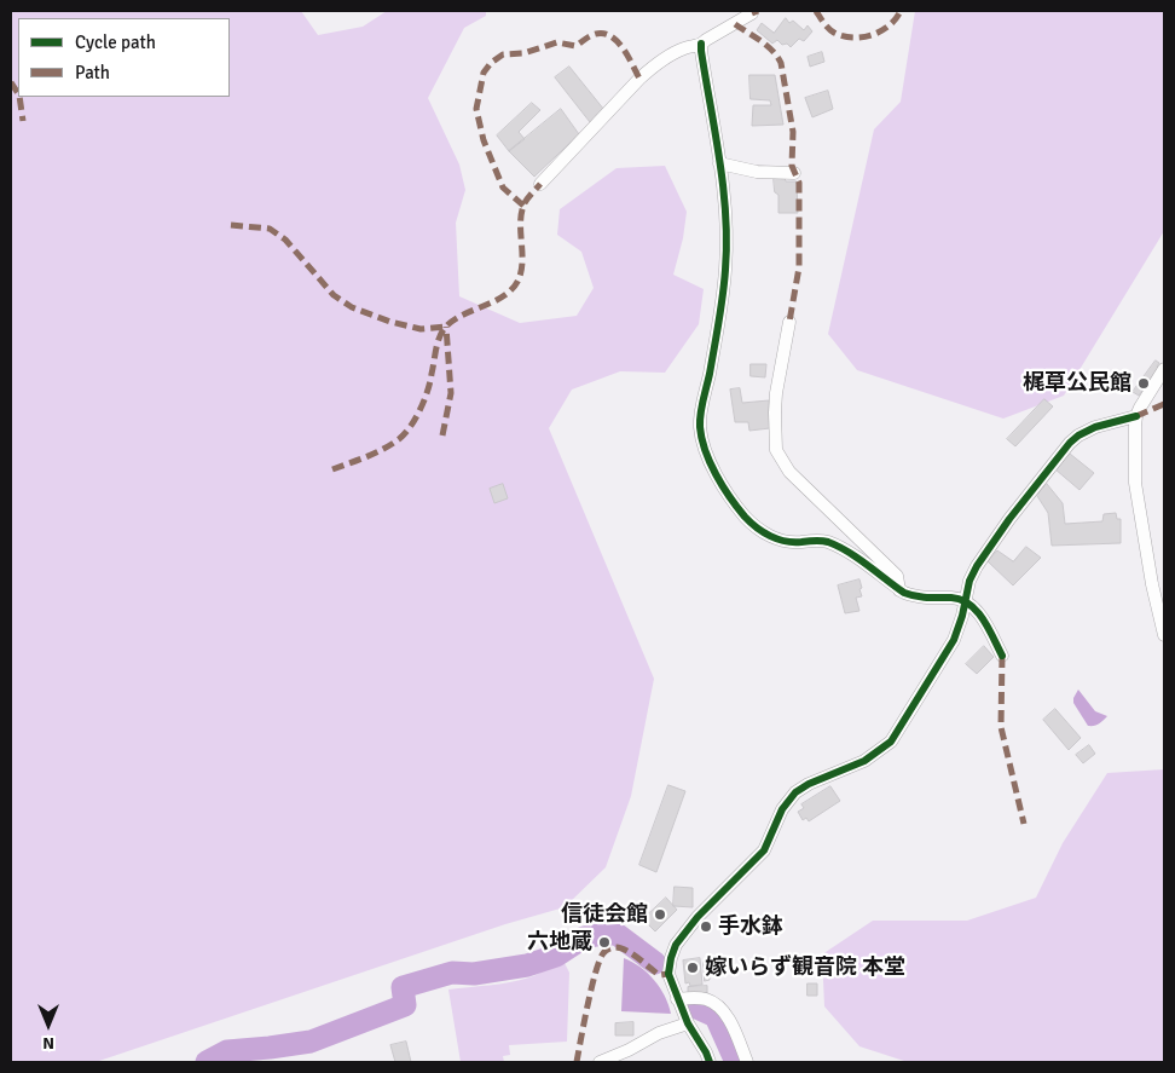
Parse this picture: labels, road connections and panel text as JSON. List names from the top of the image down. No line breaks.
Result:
{"places":["梶草公民館","信徒会館","手水鉢","六地蔵","嫁いらず観音院 本堂"],"legend":["Cycle path","Path"],"north":"bottom"}
